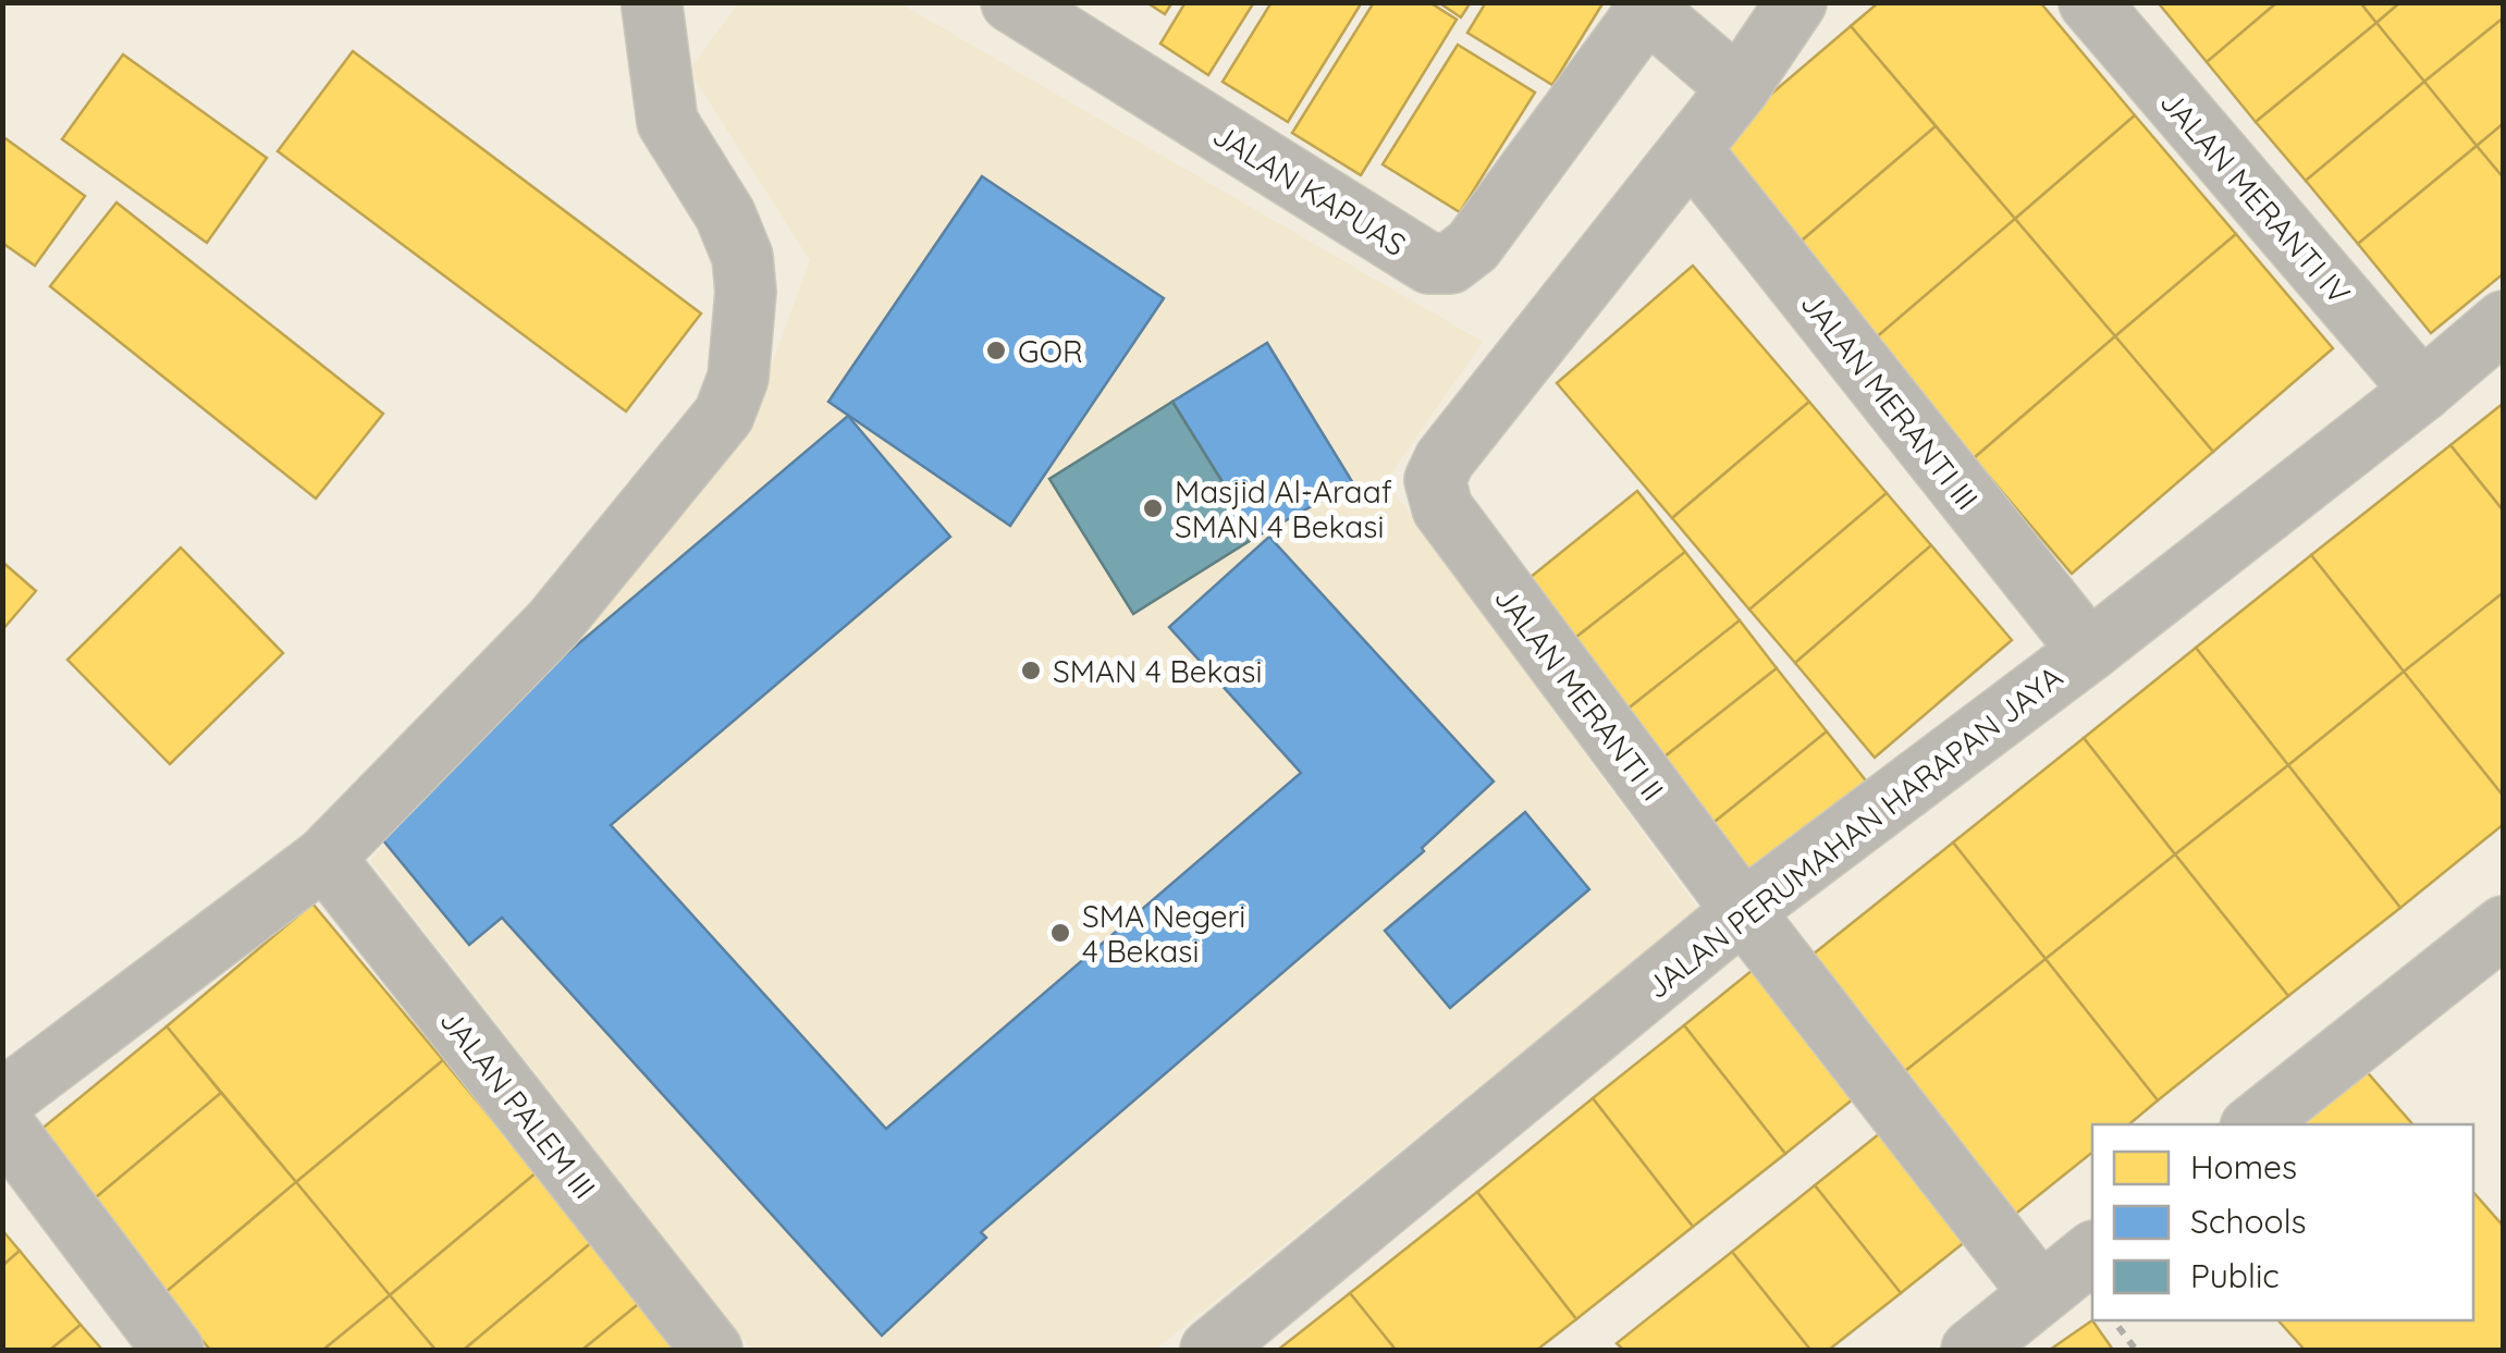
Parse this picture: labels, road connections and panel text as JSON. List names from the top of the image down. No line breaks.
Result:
{"streets":{"street":["JALAN KAPUAS","JALAN MERANTI IV","JALAN MERANTI III","JALAN MERANTI II","JALAN PERUMAHAN HARAPAN JAYA","JALAN PALEM III"]},"crossings":[["JALAN MERANTI IV","JALAN PERUMAHAN HARAPAN JAYA"],["JALAN MERANTI III","JALAN MERANTI II"],["JALAN MERANTI III","JALAN PERUMAHAN HARAPAN JAYA"],["JALAN MERANTI II","JALAN PERUMAHAN HARAPAN JAYA"]],"places":["GOR","Masjid Al-Araaf SMAN 4 Bekasi","SMAN 4 Bekasi","SMA Negeri 4 Bekasi"],"legend":["Homes","Schools","Public"]}
